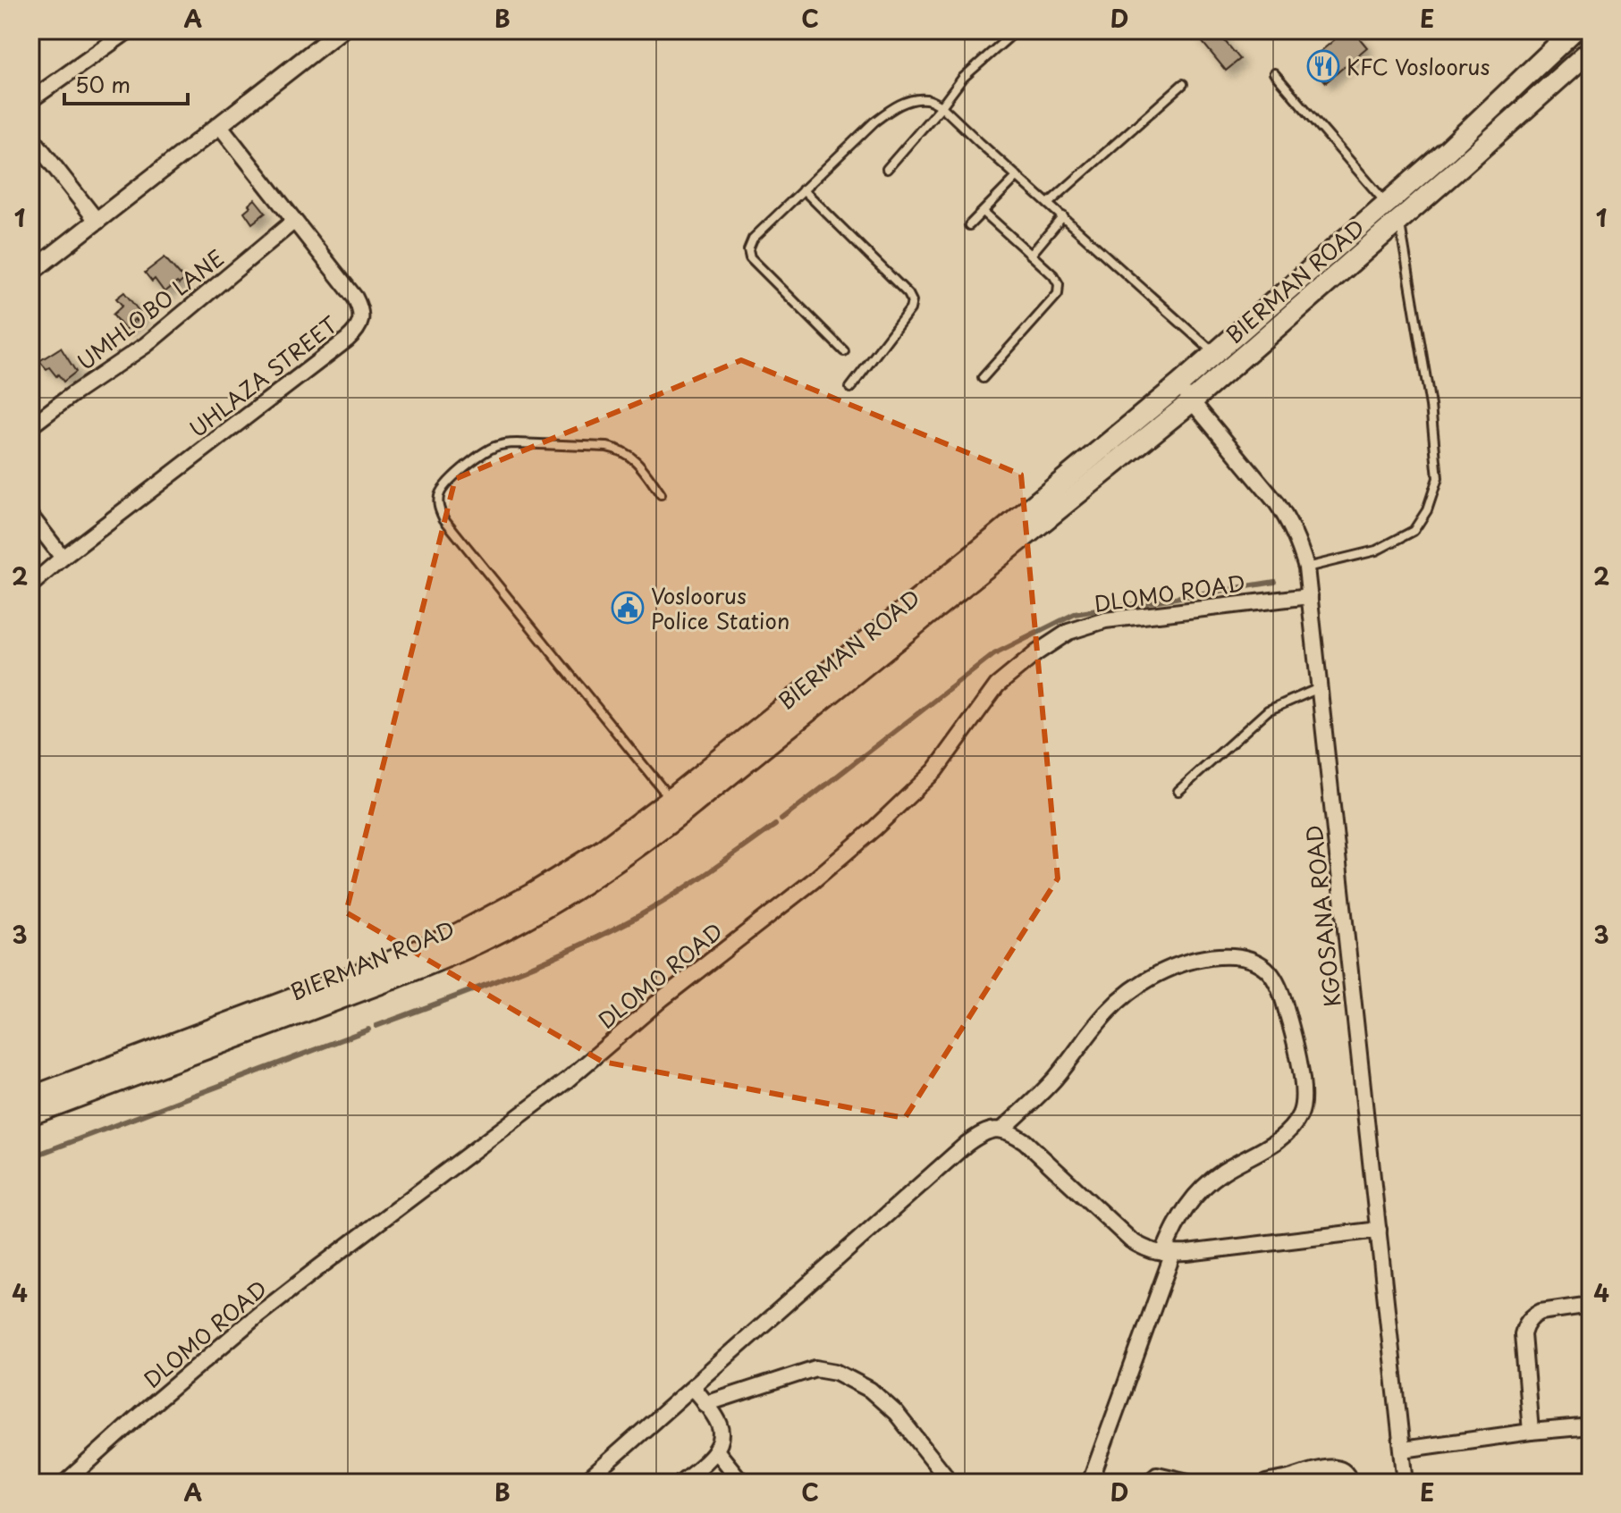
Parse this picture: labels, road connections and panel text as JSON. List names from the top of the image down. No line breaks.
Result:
{"streets":{"main road":["BIERMAN ROAD"],"street":["UMHLOBO LANE","UHLAZA STREET","DLOMO ROAD","KGOSANA ROAD"]},"crossings":[["BIERMAN ROAD","KGOSANA ROAD"],["UMHLOBO LANE","UHLAZA STREET"],["DLOMO ROAD","KGOSANA ROAD"]],"places":{"restaurant":["KFC Vosloorus"],"public building":["Vosloorus Police Station"]},"scale_bar":"50 m","grid":{"columns":["A","B","C","D","E"],"rows":["1","2","3","4"]}}
